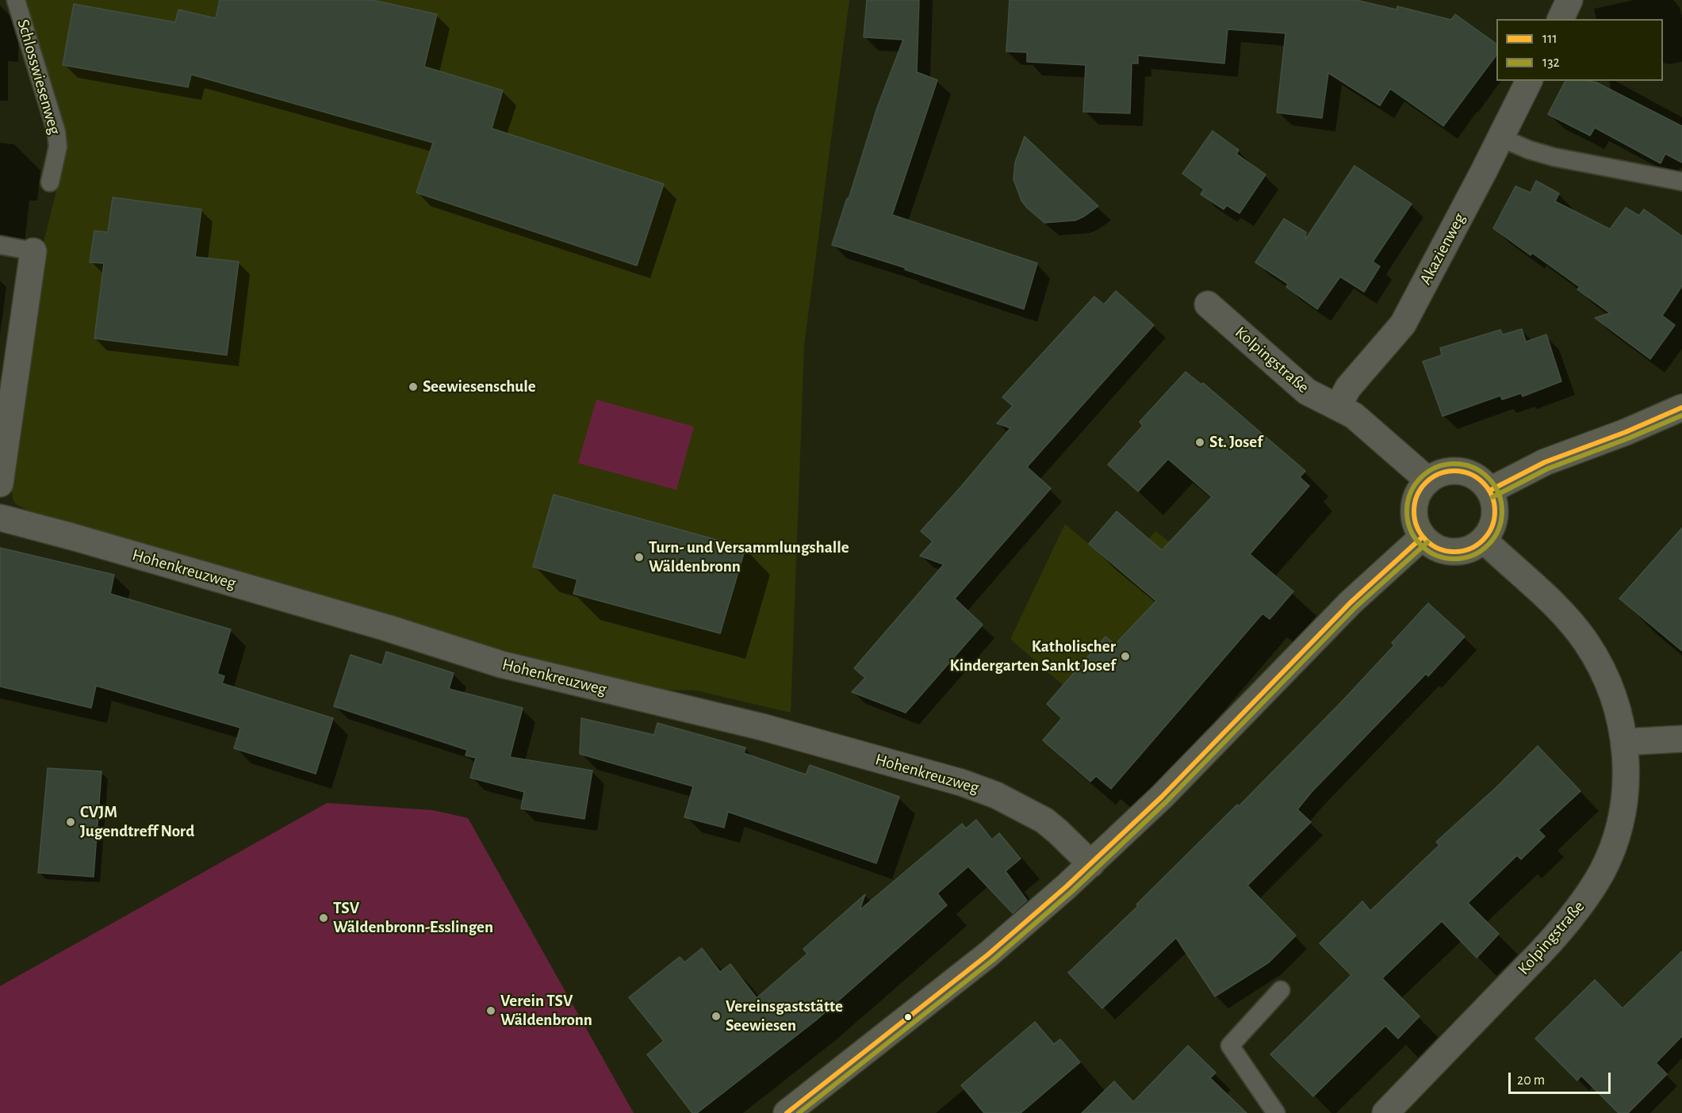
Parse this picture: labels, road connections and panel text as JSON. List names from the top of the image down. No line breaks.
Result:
{"streets":{"street":["Akazienweg","Kolpingstraße","Hohenkreuzweg"],"lane":["Schlosswiesenweg"]},"crossings":[["Akazienweg","Kolpingstraße"]],"places":["Seewiesenschule","St. Josef","Turn- und Versammlungshalle Wäldenbronn","Katholischer Kindergarten Sankt Josef","CVJM Jugendtreff Nord","TSV Wäldenbronn-Esslingen","Verein TSV Wäldenbronn","Vereinsgaststätte Seewiesen"],"lines":["transit line 111","transit line 132"],"legend":["111","132"],"scale_bar":"20 m"}
